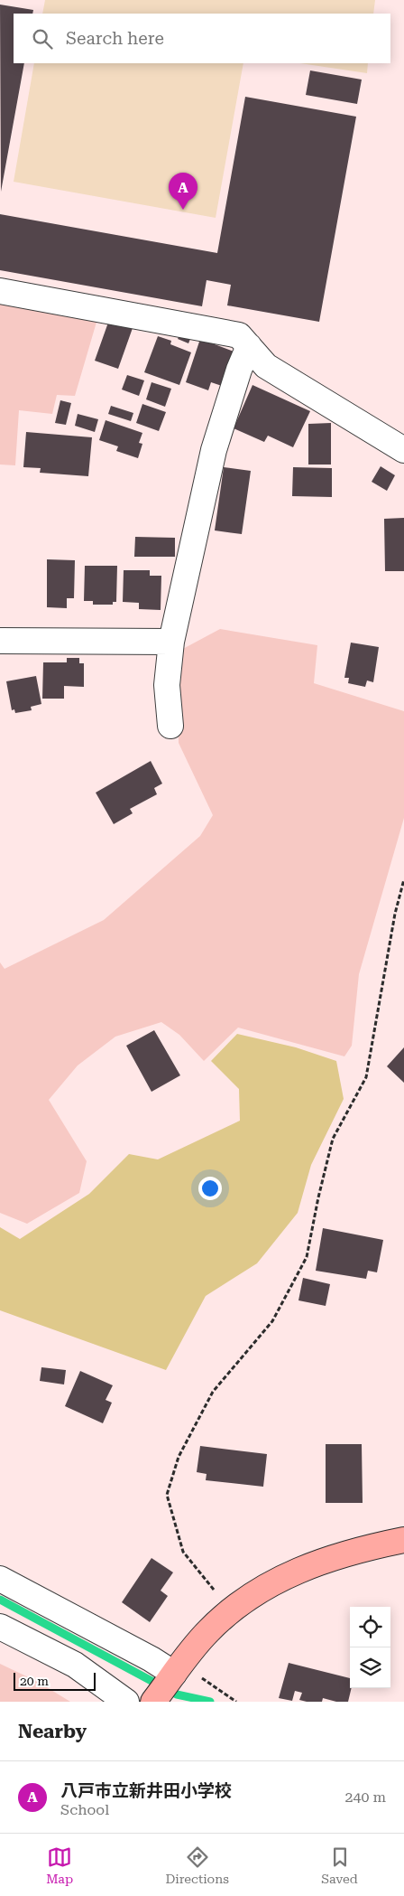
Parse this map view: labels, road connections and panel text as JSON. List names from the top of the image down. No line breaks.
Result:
{"scale_bar":"20 m","page":{"search":"Search here","pins":"A","scale":"20 m","heading":"Nearby","list":[{"mark":"A","name":"八戸市立新井田小学校","note":"School","value":"240 m"}],"nav":["Map","Directions","Saved"]}}
